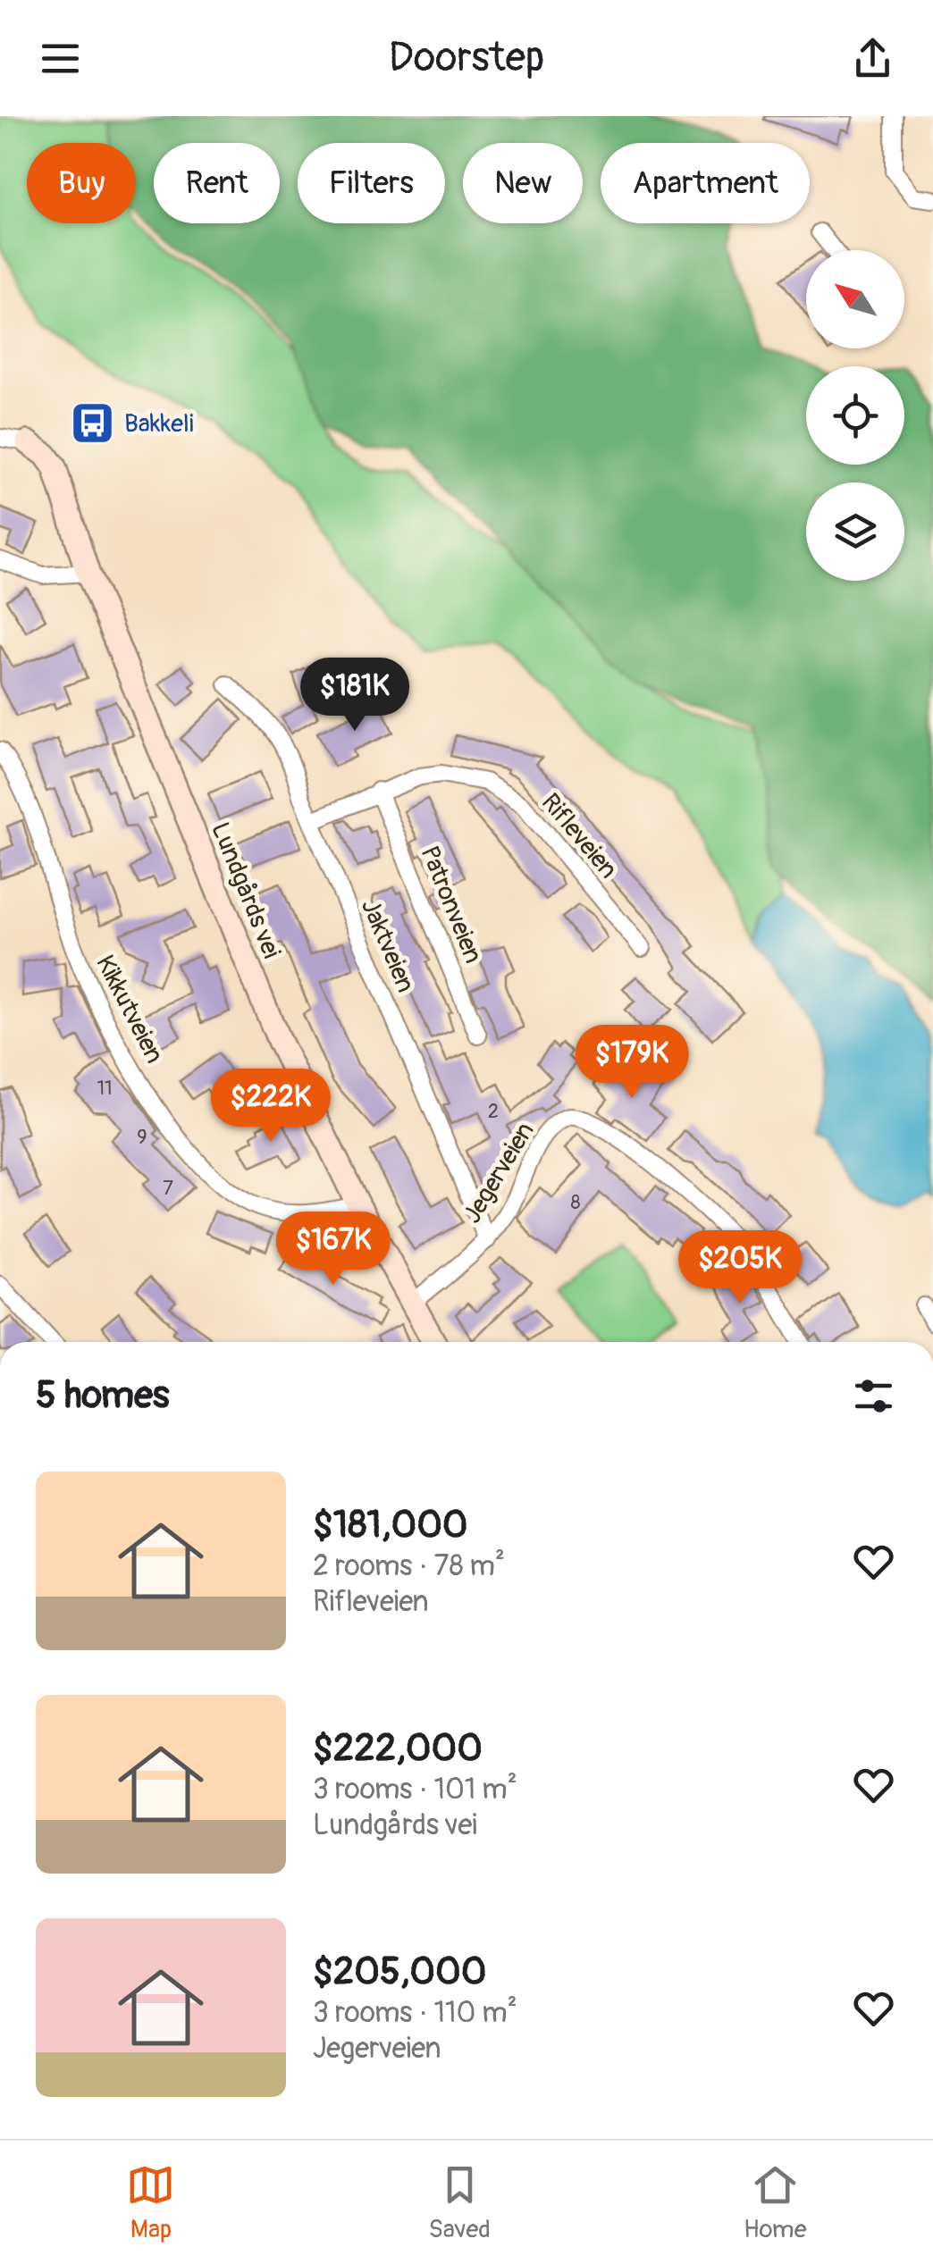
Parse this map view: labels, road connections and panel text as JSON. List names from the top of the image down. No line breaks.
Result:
{"streets":{"street":["Rifleveien","Lundgårds vei","Patronveien","Jaktveien","Kikkutveien","Jegerveien"]},"crossings":[["Rifleveien","Patronveien"],["Rifleveien","Jaktveien"],["Lundgårds vei","Kikkutveien"],["Lundgårds vei","Jegerveien"],["Jaktveien","Jegerveien"]],"places":{"bus stop":["Bakkeli"]},"house_numbers":["11","2","9","7","8"],"north":"top left","page":{"header":"Doorstep","chip":["Buy","Rent","Filters","New","Apartment"],"price":["$181K","$179K","$222K","$167K","$205K"],"heading":"5 homes","list":[{"name":"$181,000","note":"2 rooms · 78 m² · Rifleveien"},{"name":"$222,000","note":"3 rooms · 101 m² · Lundgårds vei"},{"name":"$205,000","note":"3 rooms · 110 m² · Jegerveien"}],"tabs":["Map","Saved","Home"]}}
